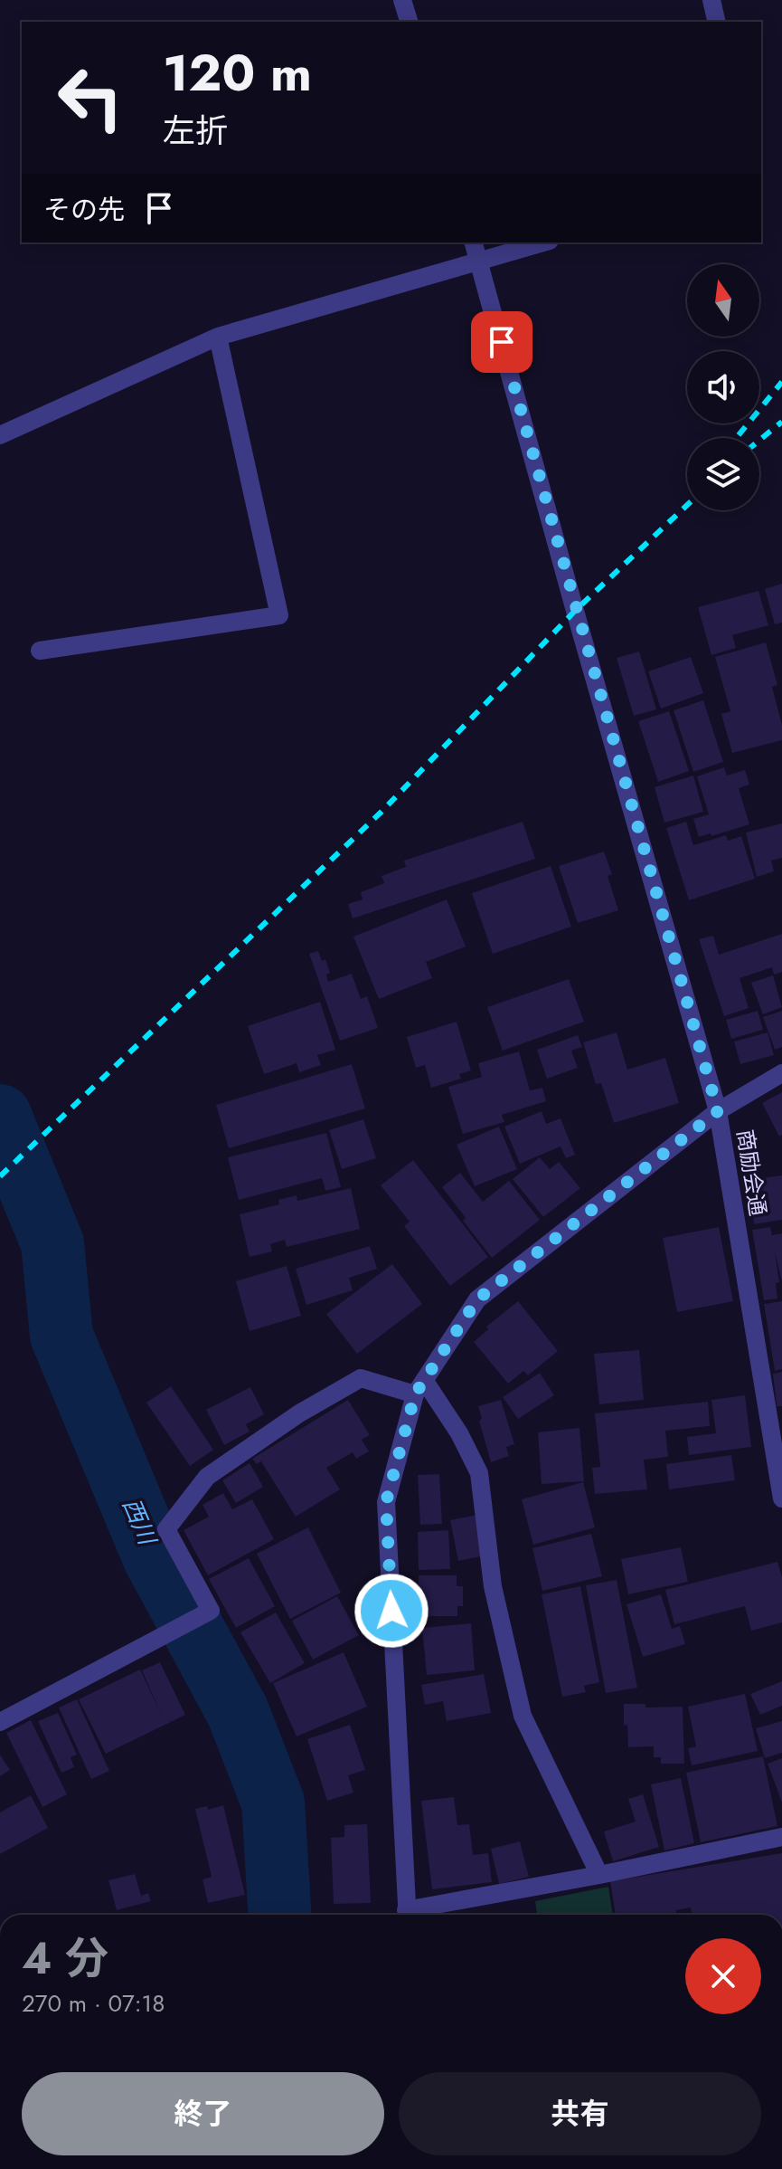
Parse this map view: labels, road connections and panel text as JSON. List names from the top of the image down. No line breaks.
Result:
{"streets":{"street":["商励会通"]},"water":["西川"],"north":"top","page":{"turn":["120 m","左折"],"then":"その先","heading":["4 分","270 m · 07:18"],"buttons":["終了","共有"]}}
